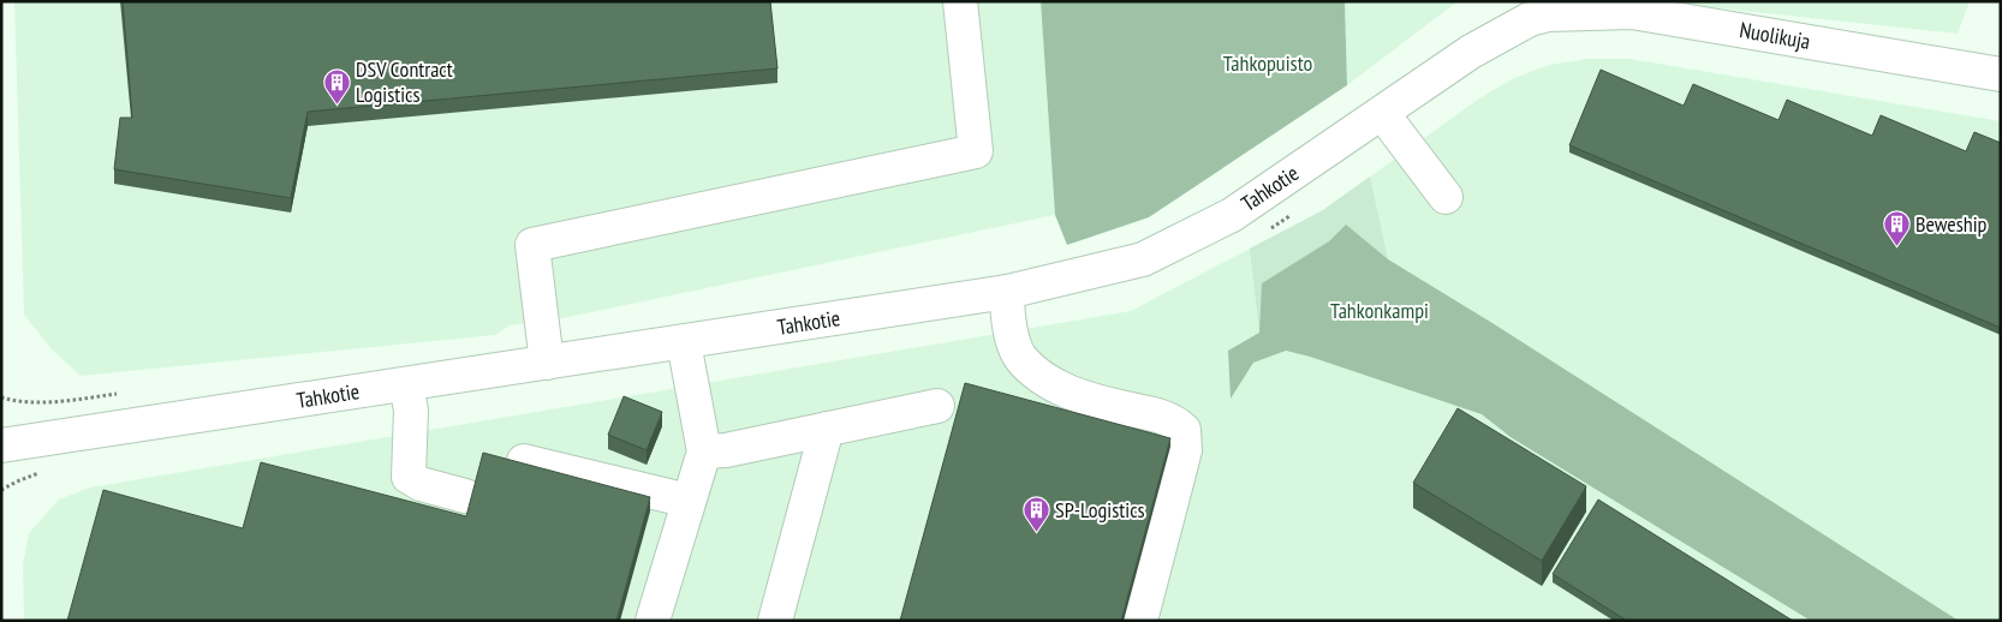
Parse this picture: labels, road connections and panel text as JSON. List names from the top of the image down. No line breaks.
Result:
{"streets":{"street":["Nuolikuja","Tahkotie"]},"crossings":[["Nuolikuja","Tahkotie"]],"parks":["Tahkopuisto","Tahkonkampi"],"places":{"building":["DSV Contract Logistics","Beweship","SP-Logistics"]}}
